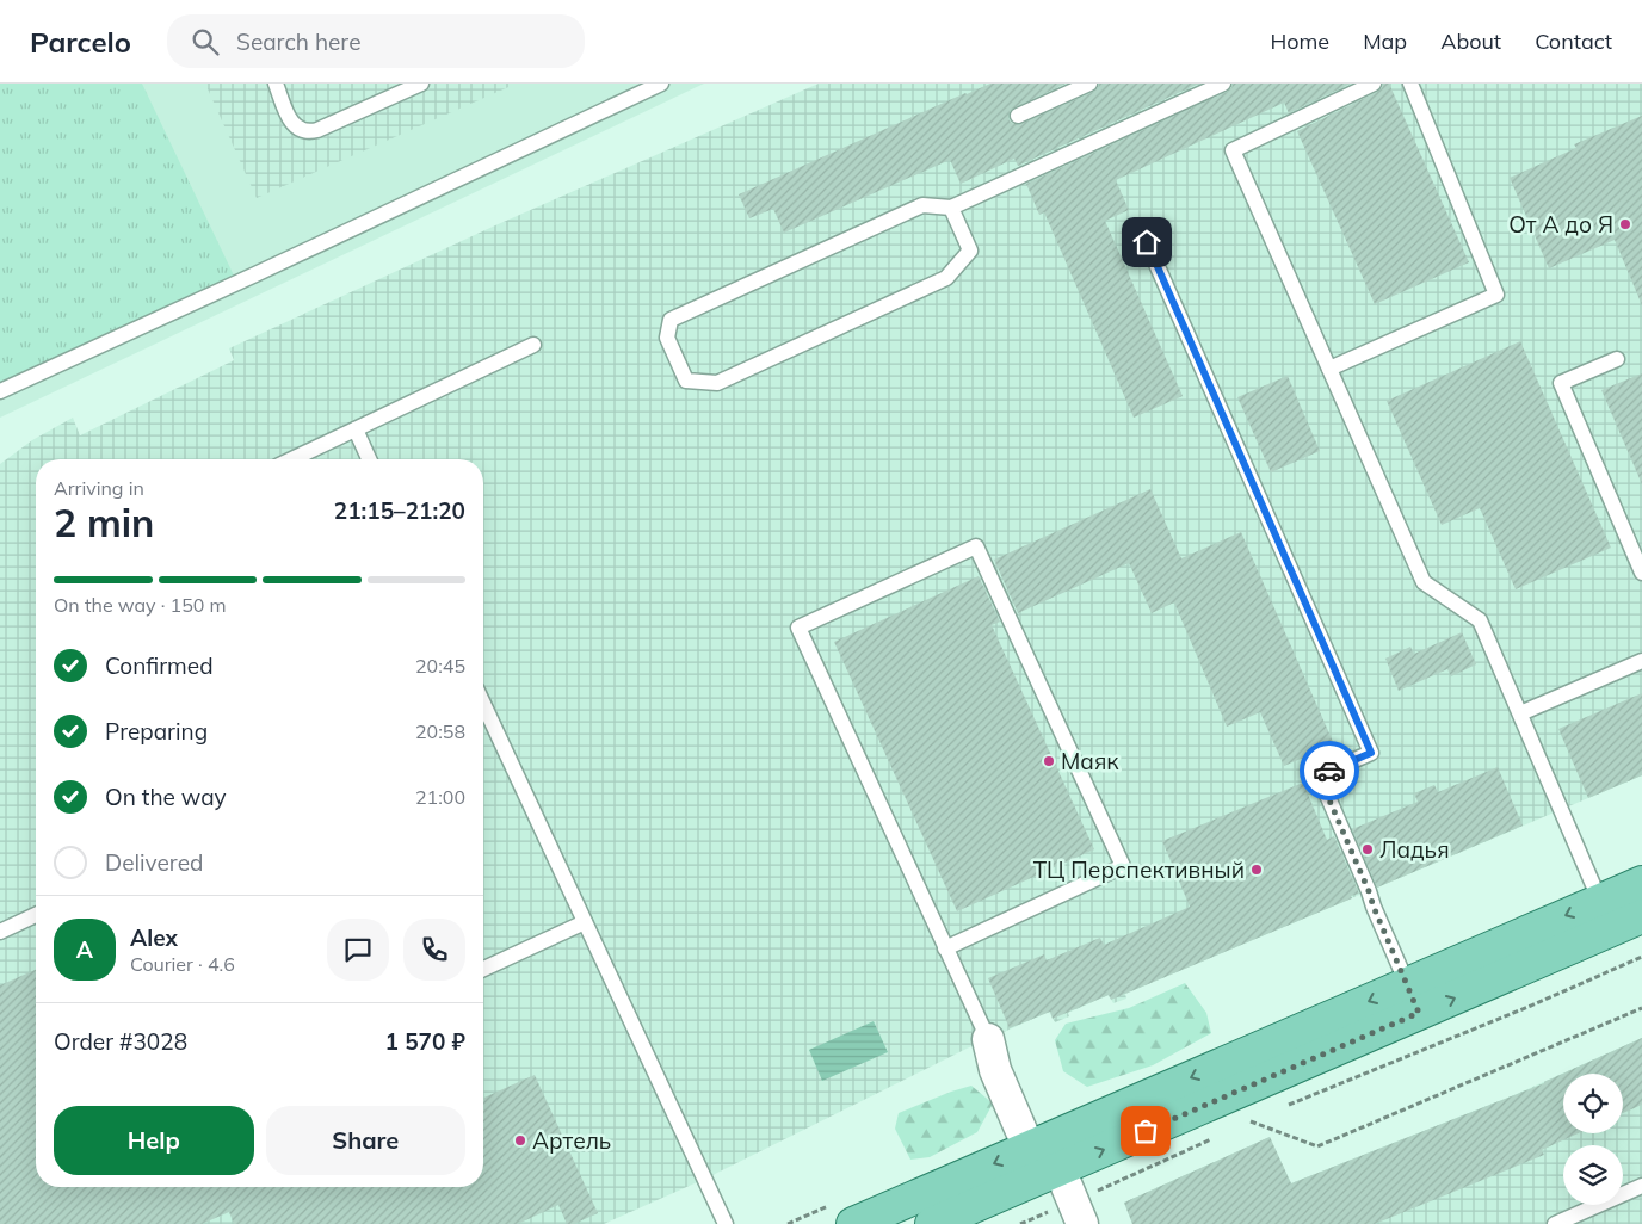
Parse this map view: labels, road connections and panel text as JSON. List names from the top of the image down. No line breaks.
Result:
{"places":["От А до Я","Маяк","Ладья","ТЦ Перспективный","Артель"],"page":{"header":"Parcelo","search":"Search here","nav":["Home","Map","About","Contact"],"heading":["2 min","Arriving in","21:15–21:20"],"panel":["Alex","Courier · 4.6","Order #3028","1 570 ₽"],"bar":"On the way · 150 m","list":[["Confirmed","20:45"],["Preparing","20:58"],["On the way","21:00"],"Delivered"],"round":"A","buttons":["Help","Share"]}}
